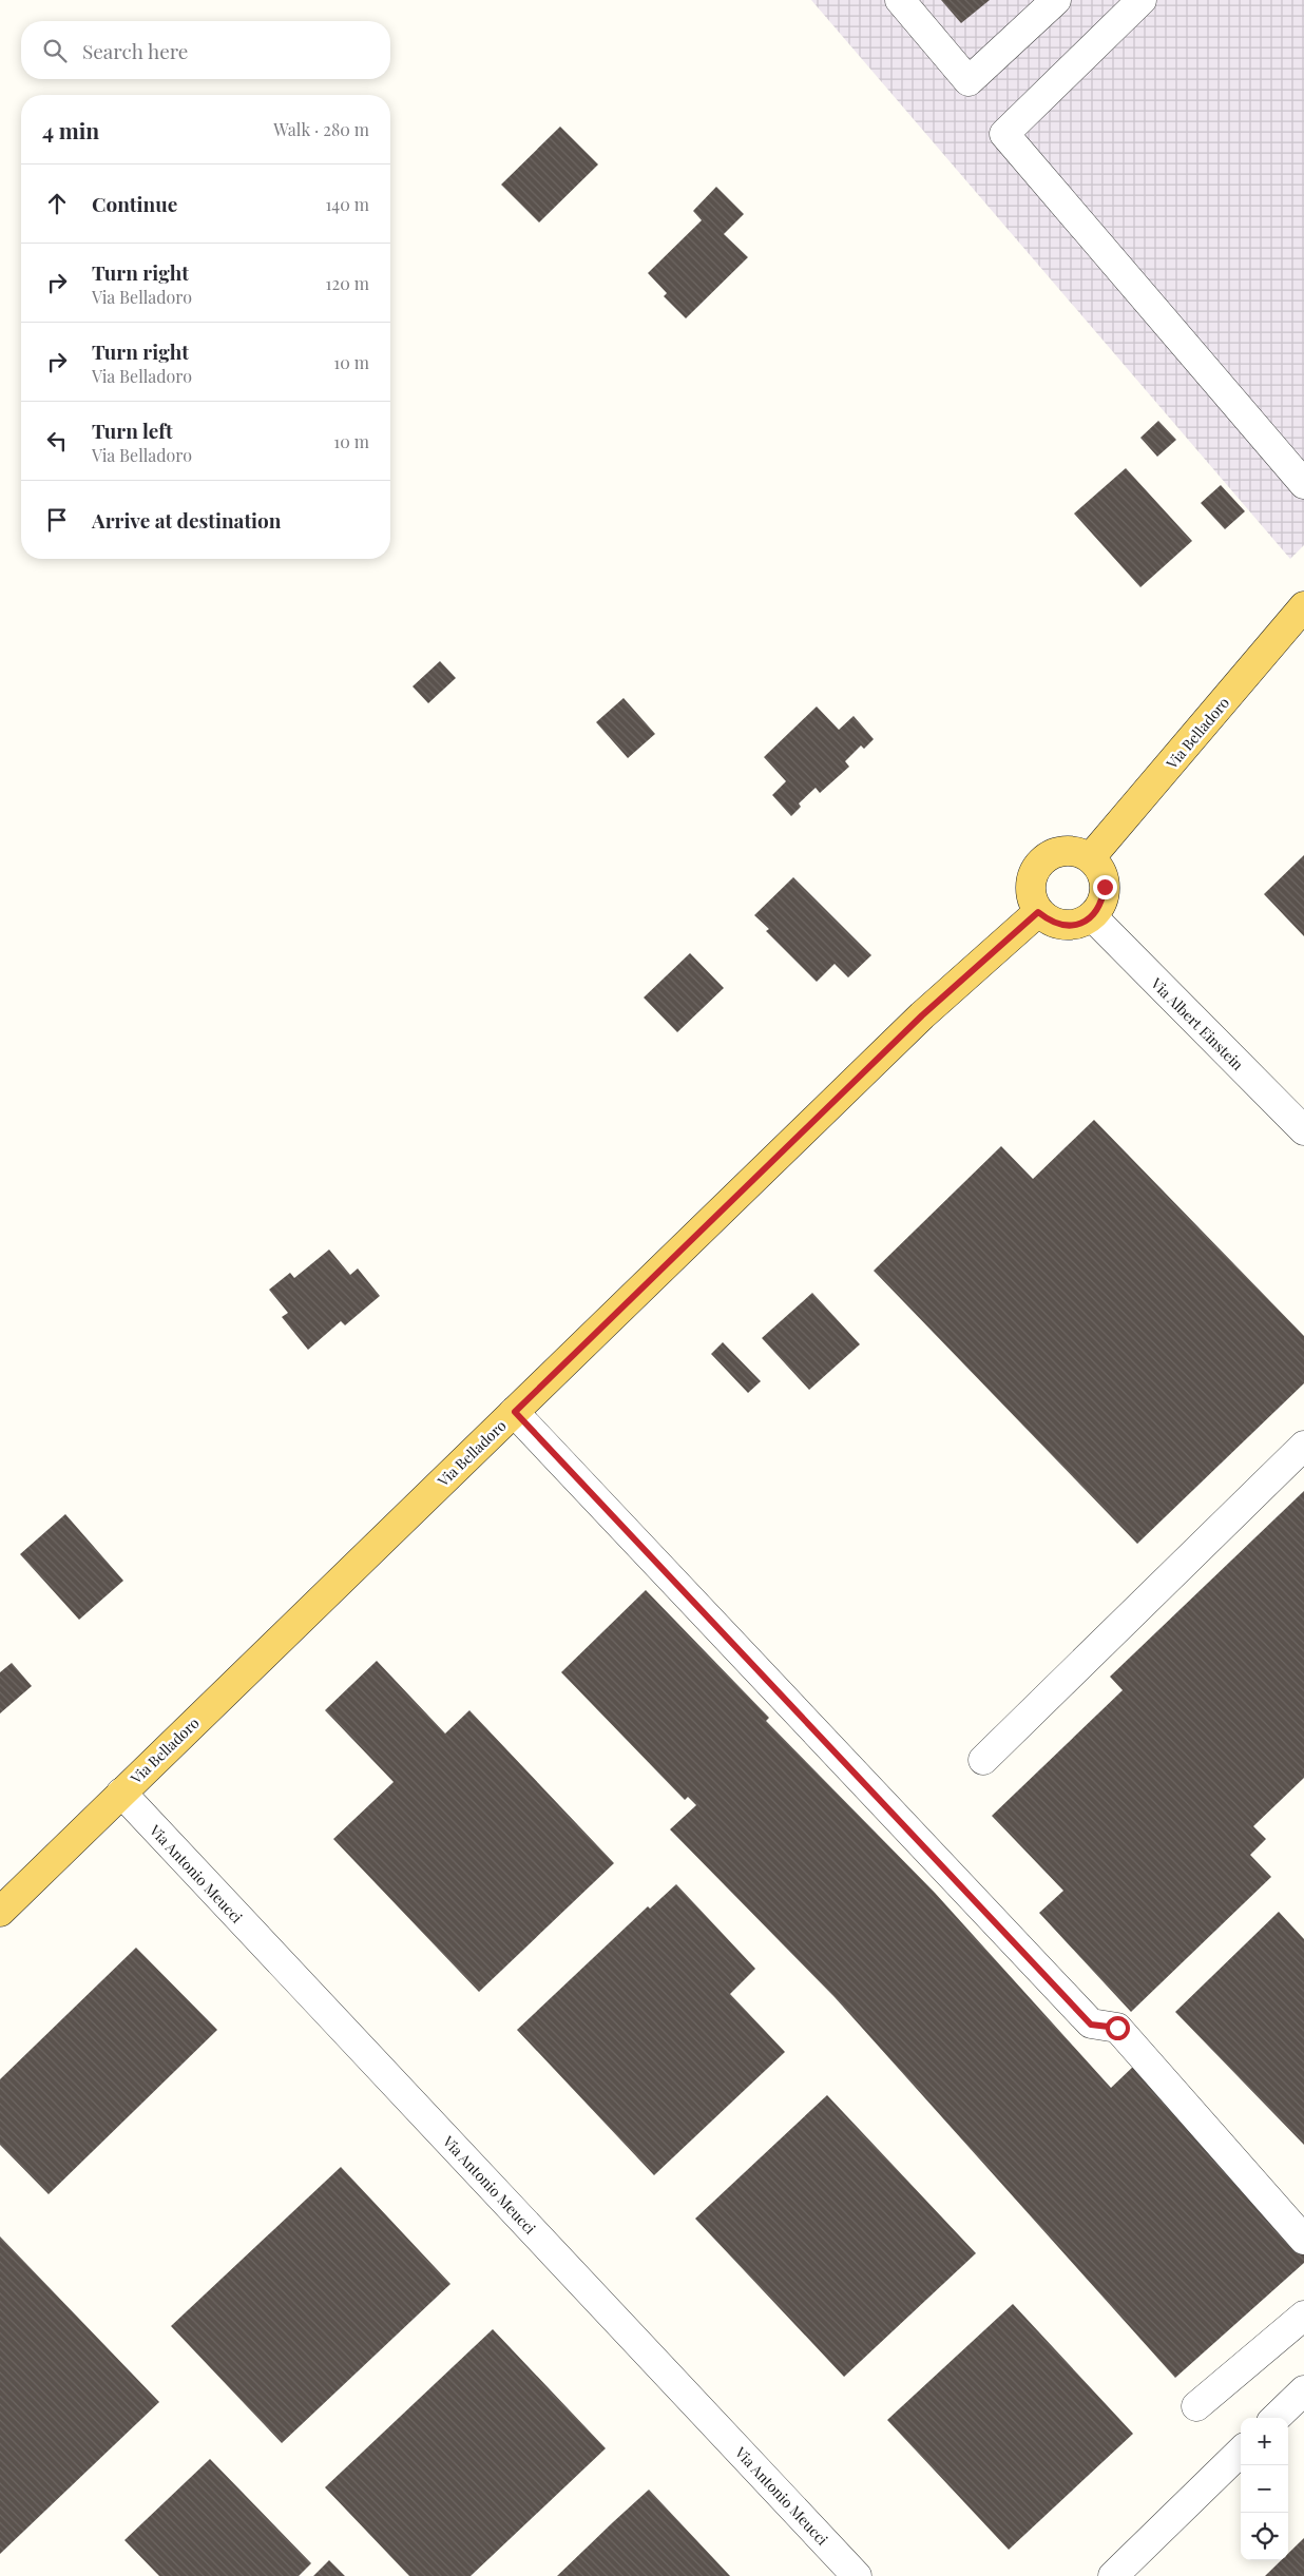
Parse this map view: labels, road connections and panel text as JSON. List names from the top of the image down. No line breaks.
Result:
{"streets":{"main road":["Via Belladoro"],"street":["Via Albert Einstein","Via Antonio Meucci"]},"crossings":[["Via Belladoro","Via Albert Einstein"],["Via Belladoro","Via Antonio Meucci"]],"page":{"search":"Search here","heading":["4 min","Walk · 280 m"],"list":[["Continue","140 m"],["Turn right","Via Belladoro","120 m"],["Turn right","Via Belladoro","10 m"],["Turn left","Via Belladoro","10 m"],"Arrive at destination"],"map_buttons":["+","−"]}}
